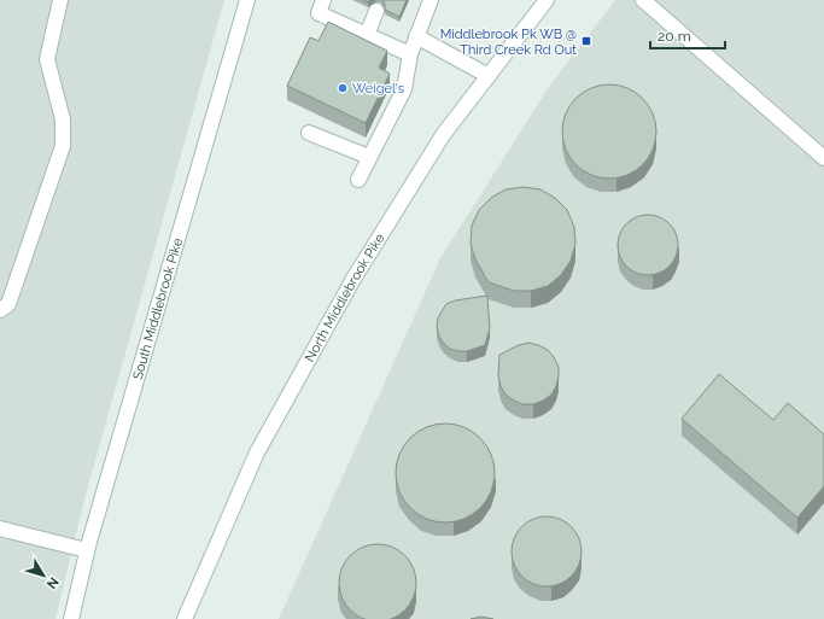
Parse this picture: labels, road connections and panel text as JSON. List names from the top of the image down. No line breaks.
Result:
{"streets":{"main road":["North Middlebrook Pike","South Middlebrook Pike"]},"places":{"transit":["Middlebrook Pk WB @ Third Creek Rd Out"],"other":["Weigel's"]},"scale_bar":"20 m","north":"bottom right"}
